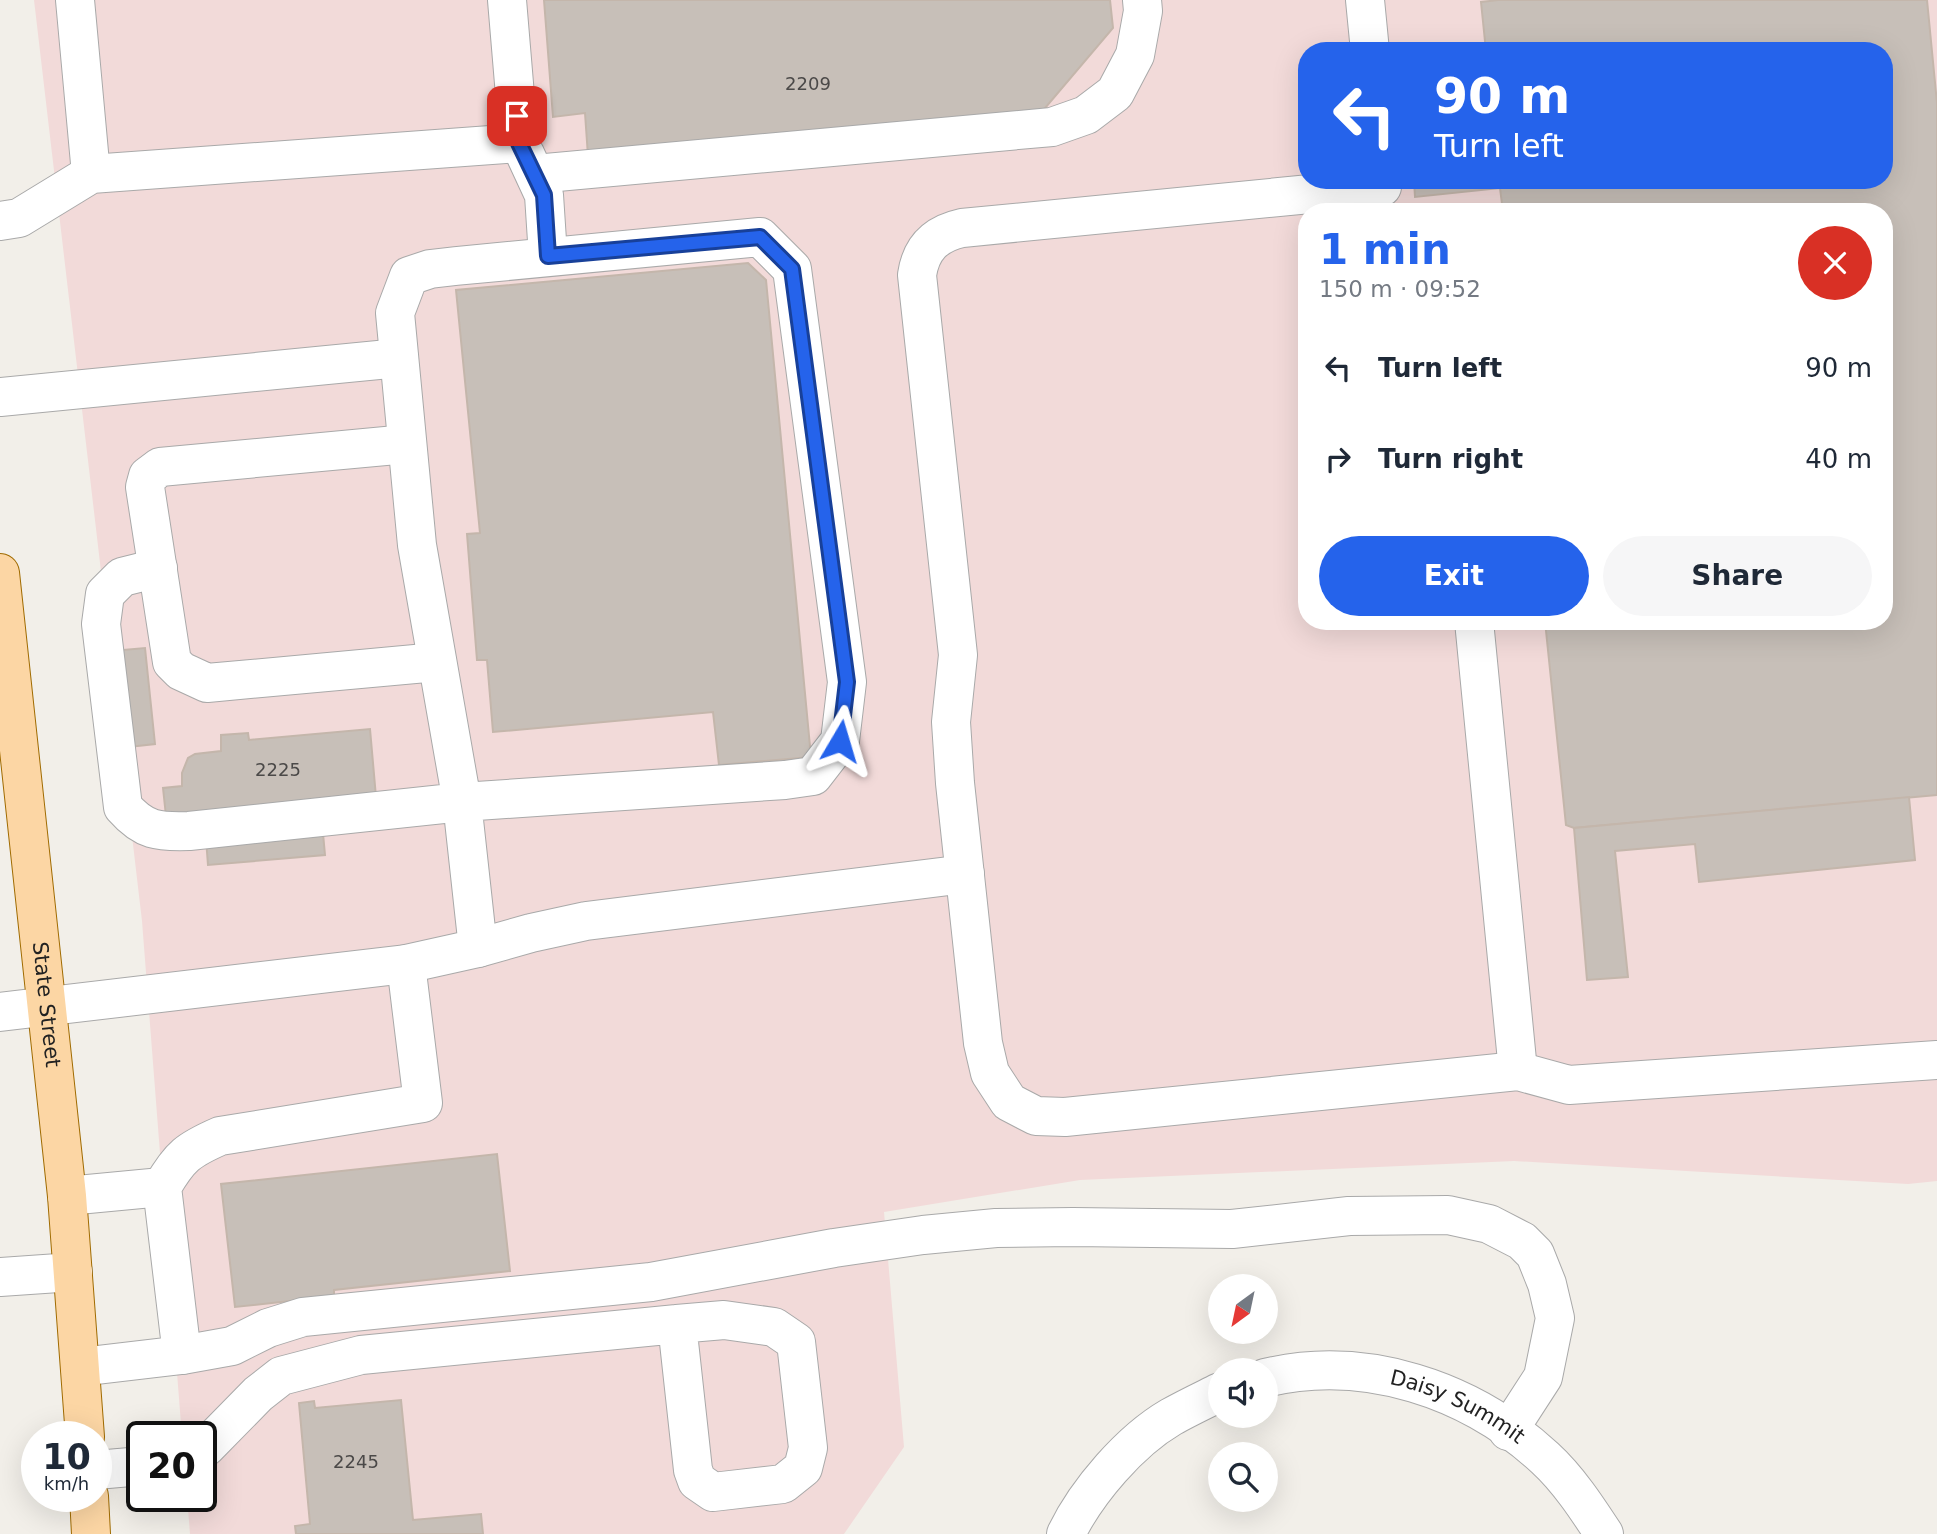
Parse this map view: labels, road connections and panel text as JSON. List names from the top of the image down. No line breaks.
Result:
{"streets":{"main road":["State Street"],"street":["Daisy Summit"]},"house_numbers":["2209","2225","2245"],"north":"bottom left","page":{"turn":["90 m","Turn left"],"heading":["1 min","150 m · 09:52"],"list":[{"name":"Turn left","value":"90 m"},{"name":"Turn right","value":"40 m"}],"buttons":["Exit","Share"],"speed":"10 km/h","limit":"20"}}
